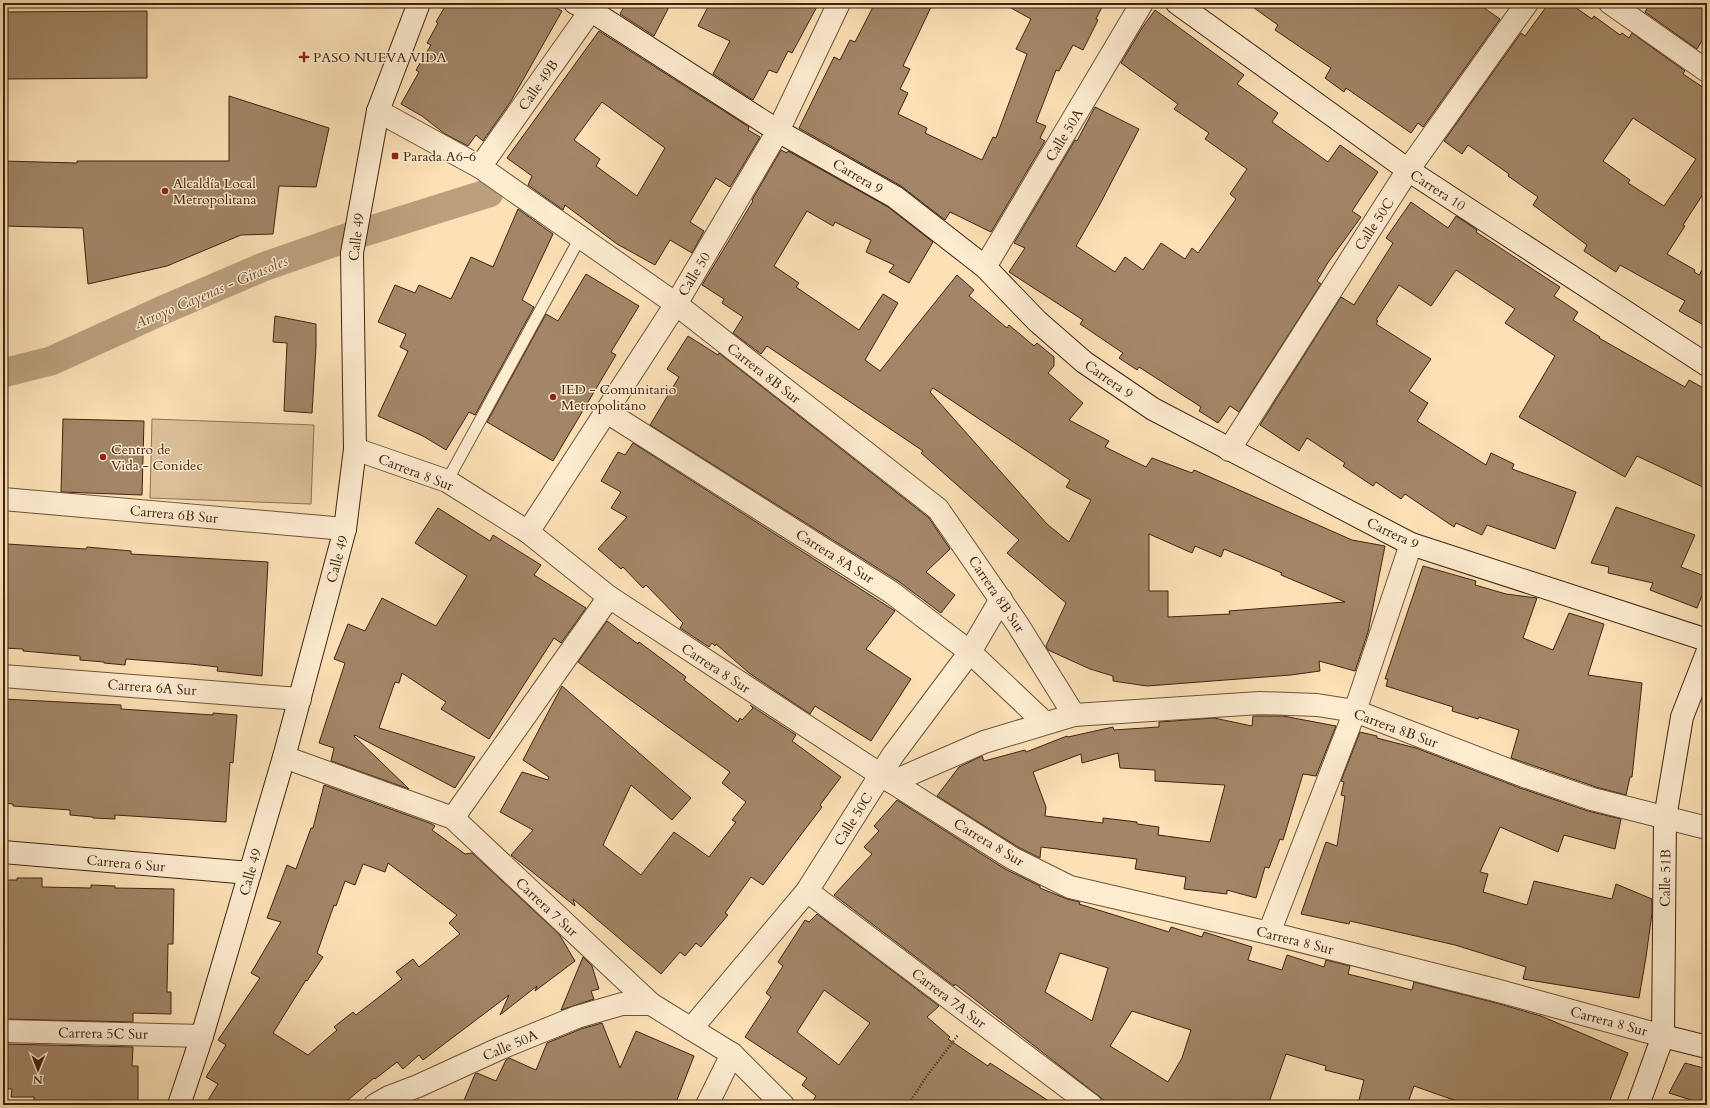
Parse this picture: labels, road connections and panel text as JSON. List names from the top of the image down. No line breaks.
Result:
{"streets":{"street":["Calle 49B","Calle 50A","Carrera 9","Carrera 10","Calle 50C","Calle 49","Calle 50","Carrera 8B Sur","Carrera 8 Sur","Carrera 6B Sur","Carrera 8A Sur","Carrera 6A Sur","Carrera 6 Sur","Calle 51B","Carrera 7 Sur","Carrera 7A Sur","Carrera 5C Sur"]},"crossings":[["Calle 49B","Carrera 9"],["Calle 49B","Carrera 8B Sur"],["Calle 50A","Carrera 9"],["Calle 50A","Carrera 7 Sur"],["Carrera 9","Calle 50C"],["Carrera 9","Calle 50"],["Carrera 10","Calle 50C"],["Calle 50C","Carrera 8B Sur"],["Calle 50C","Carrera 8 Sur"],["Calle 50C","Carrera 8A Sur"],["Calle 50C","Carrera 7 Sur"],["Calle 50C","Carrera 7A Sur"],["Calle 49","Carrera 8B Sur"],["Calle 49","Carrera 8 Sur"],["Calle 49","Carrera 6B Sur"],["Calle 49","Carrera 6A Sur"],["Calle 49","Carrera 6 Sur"],["Calle 49","Carrera 7 Sur"],["Calle 49","Carrera 5C Sur"],["Calle 50","Carrera 8B Sur"],["Calle 50","Carrera 8 Sur"],["Calle 50","Carrera 8A Sur"],["Carrera 8B Sur","Carrera 8 Sur"],["Carrera 8B Sur","Carrera 8A Sur"],["Carrera 8B Sur","Calle 51B"],["Carrera 8 Sur","Calle 51B"]],"water":["Arroyo Cayenas - Girasoles"],"places":{"health":["PASO NUEVA VIDA"],"transit":["Parada A6-6"],"other":["Alcaldía Local Metropolitana","IED - Comunitario Metropolitano","Centro de Vida - Conidec"]},"north":"bottom"}
